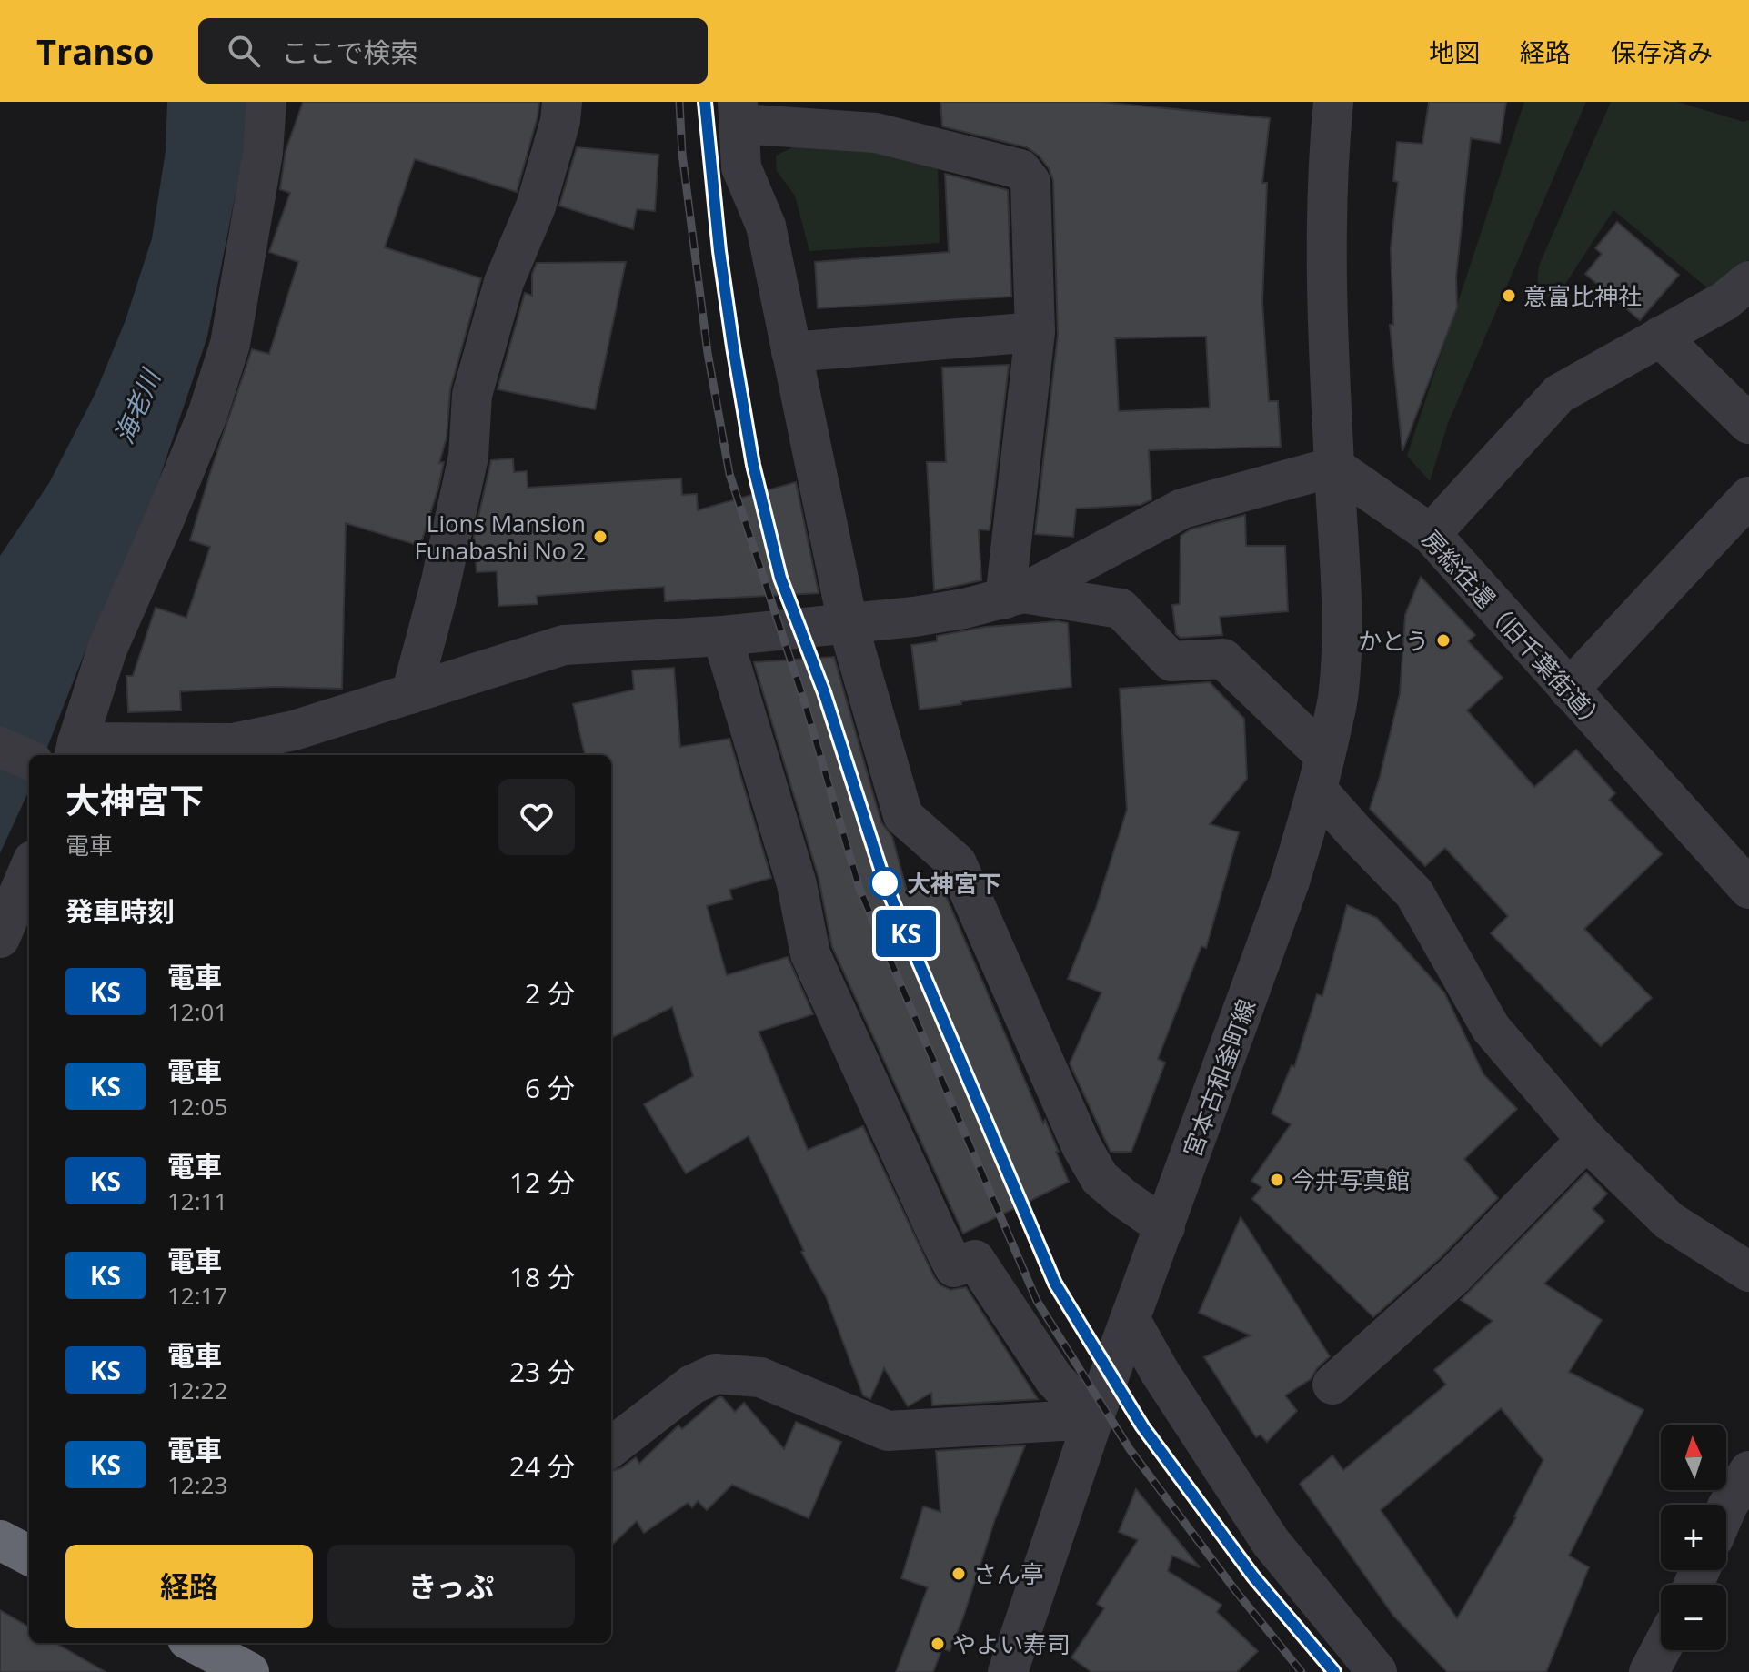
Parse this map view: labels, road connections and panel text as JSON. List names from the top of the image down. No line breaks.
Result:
{"streets":{"street":["房総往還（旧千葉街道）","宮本古和釜町線"]},"crossings":[["房総往還（旧千葉街道）","宮本古和釜町線"]],"water":["海老川"],"places":["意富比神社","Lions Mansion Funabashi No 2","かとう","大神宮下","今井写真館","さん亭","やよい寿司"],"north":"top","page":{"header":"Transo","search":"ここで検索","nav":["地図","経路","保存済み"],"on_map":"KS","heading":[["大神宮下","電車"],"発車時刻"],"list":[{"mark":"KS","name":"電車","note":"12:01","value":"2 分"},{"mark":"KS","name":"電車","note":"12:05","value":"6 分"},{"mark":"KS","name":"電車","note":"12:11","value":"12 分"},{"mark":"KS","name":"電車","note":"12:17","value":"18 分"},{"mark":"KS","name":"電車","note":"12:22","value":"23 分"},{"mark":"KS","name":"電車","note":"12:23","value":"24 分"}],"map_buttons":["+","−"],"buttons":["経路","きっぷ"]}}
